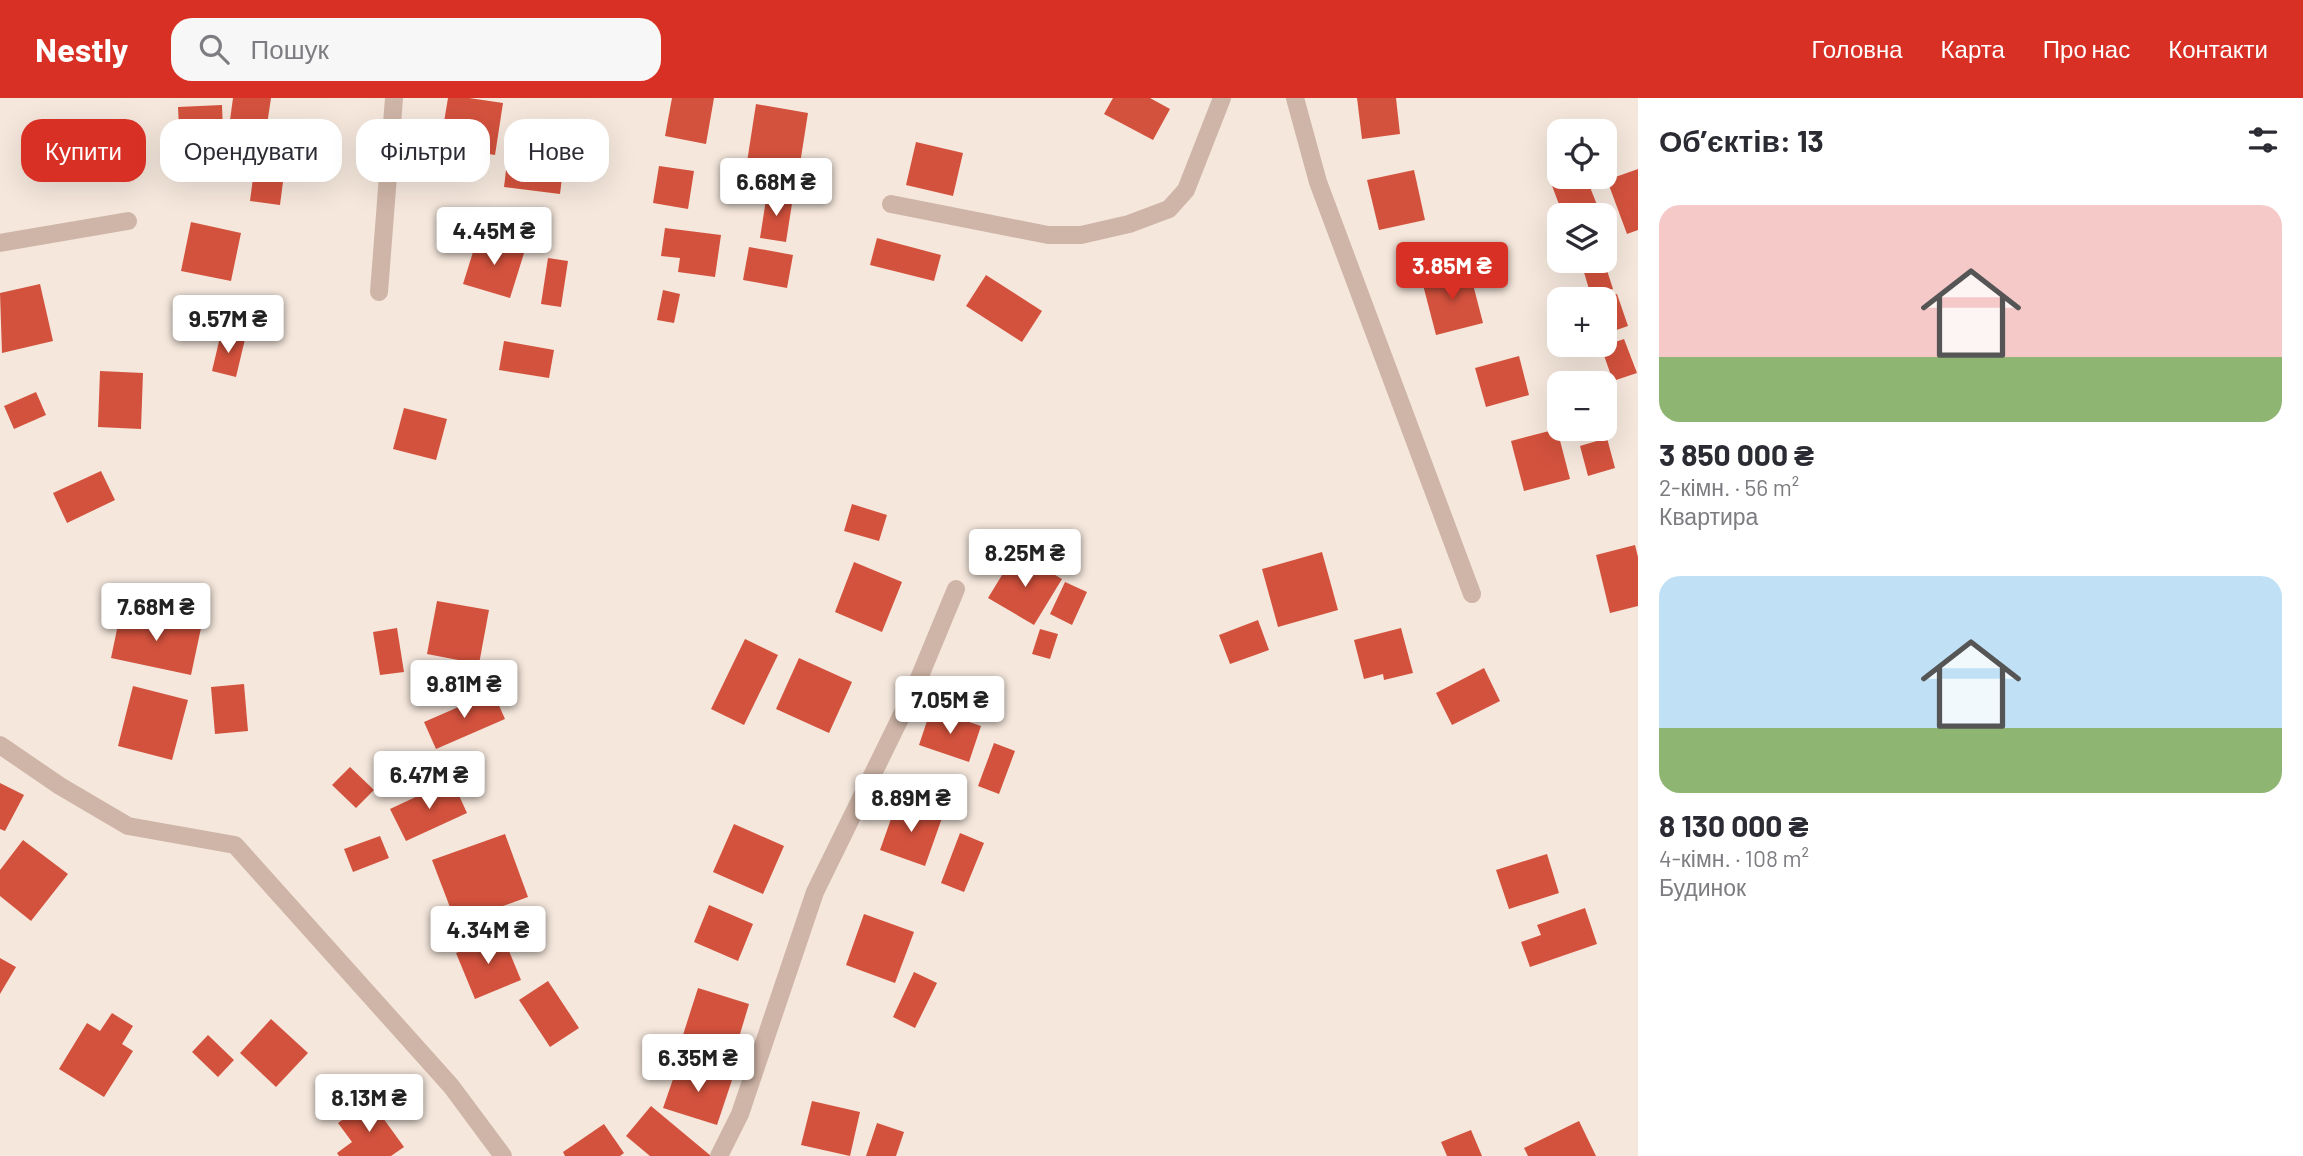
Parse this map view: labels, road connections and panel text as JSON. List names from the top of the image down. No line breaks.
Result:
{"page":{"header":"Nestly","search":"Пошук","nav":["Головна","Карта","Про нас","Контакти"],"heading":"Об’єктів: 13","map_buttons":["+","−"],"chip":["Купити","Орендувати","Фільтри","Нове"],"price":["6.68M ₴","4.45M ₴","3.85M ₴","9.57M ₴","8.25M ₴","7.68M ₴","9.81M ₴","7.05M ₴","6.47M ₴","8.89M ₴","4.34M ₴","6.35M ₴","8.13M ₴"],"list":[{"name":"3 850 000 ₴","note":"2-кімн. · 56 m² · Квартира"},{"name":"8 130 000 ₴","note":"4-кімн. · 108 m² · Будинок"}]}}
